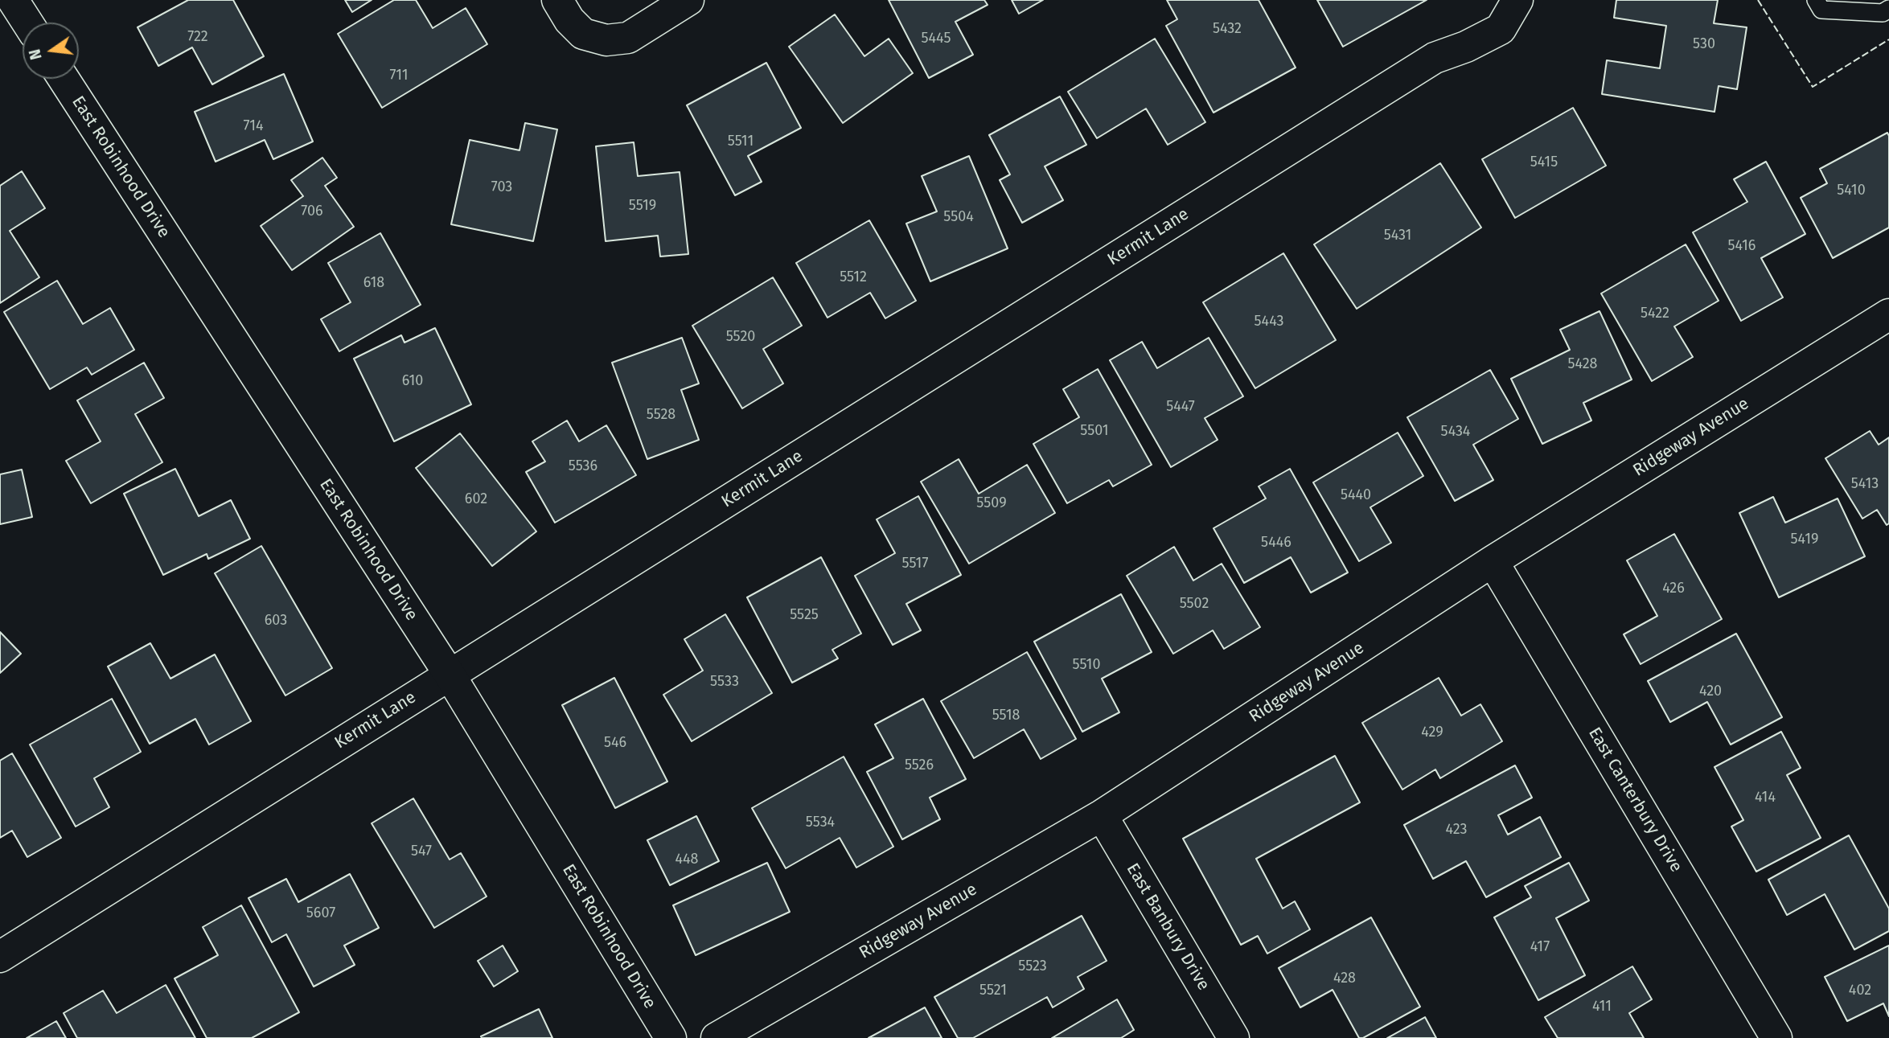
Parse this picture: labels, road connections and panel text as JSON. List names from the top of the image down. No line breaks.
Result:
{"streets":{"street":["East Robinhood Drive","Kermit Lane","Ridgeway Avenue","East Canterbury Drive","East Banbury Drive"]},"crossings":[["East Robinhood Drive","Kermit Lane"],["Ridgeway Avenue","East Canterbury Drive"],["Ridgeway Avenue","East Banbury Drive"]],"house_numbers":["5432","722","5445","530","711","714","5511","5415","703","5410","5519","706","5504","5431","5416","5512","618","5422","5443","5520","5428","610","5447","5528","5501","5434","5536","5413","5440","602","5509","5419","5446","5517","426","5502","5525","603","5510","5533","420","5518","429","546","5526","414","5534","423","547","448","5607","417","5523","428","5521","402","411"],"north":"left"}
